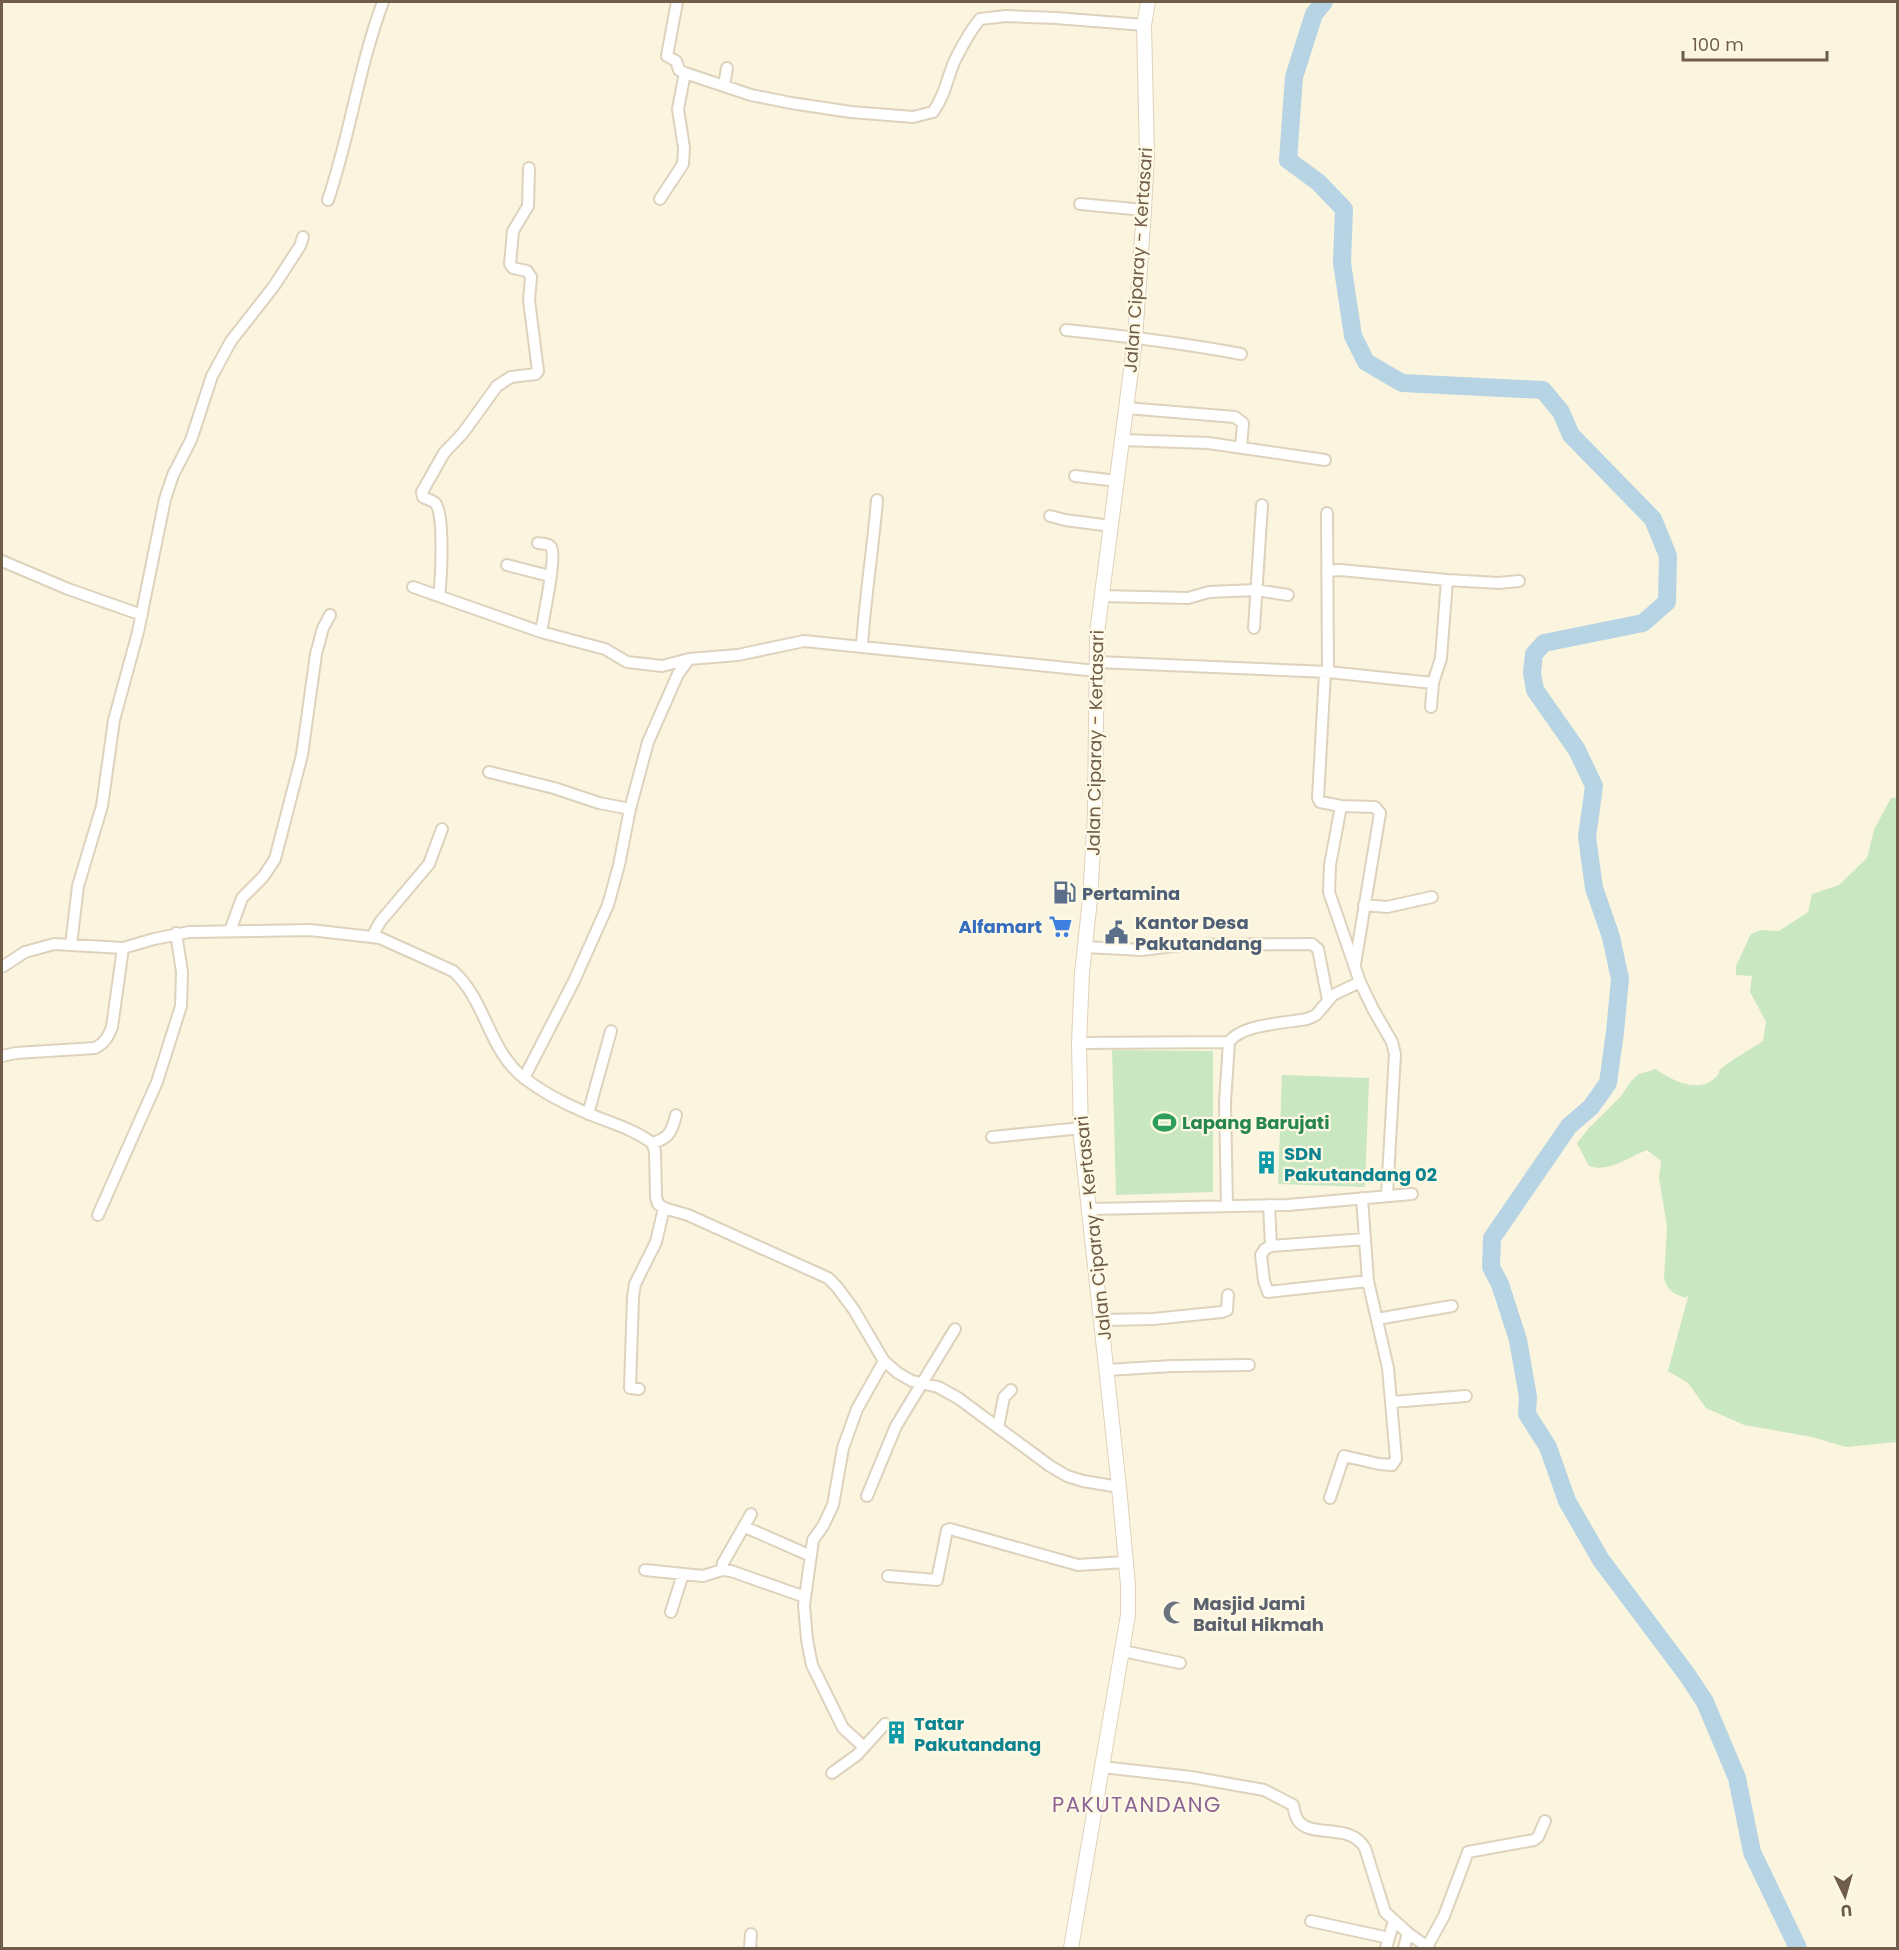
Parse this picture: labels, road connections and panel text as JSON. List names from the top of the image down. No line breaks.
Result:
{"streets":{"main road":["Jalan Ciparay - Kertasari"]},"districts":["PAKUTANDANG"],"places":{"fuel station":["Pertamina"],"supermarket":["Alfamart"],"public building":["Kantor Desa Pakutandang"],"sports":["Lapang Barujati"],"building":["SDN Pakutandang 02","Tatar Pakutandang"],"mosque":["Masjid Jami Baitul Hikmah"]},"scale_bar":"100 m","north":"bottom"}
